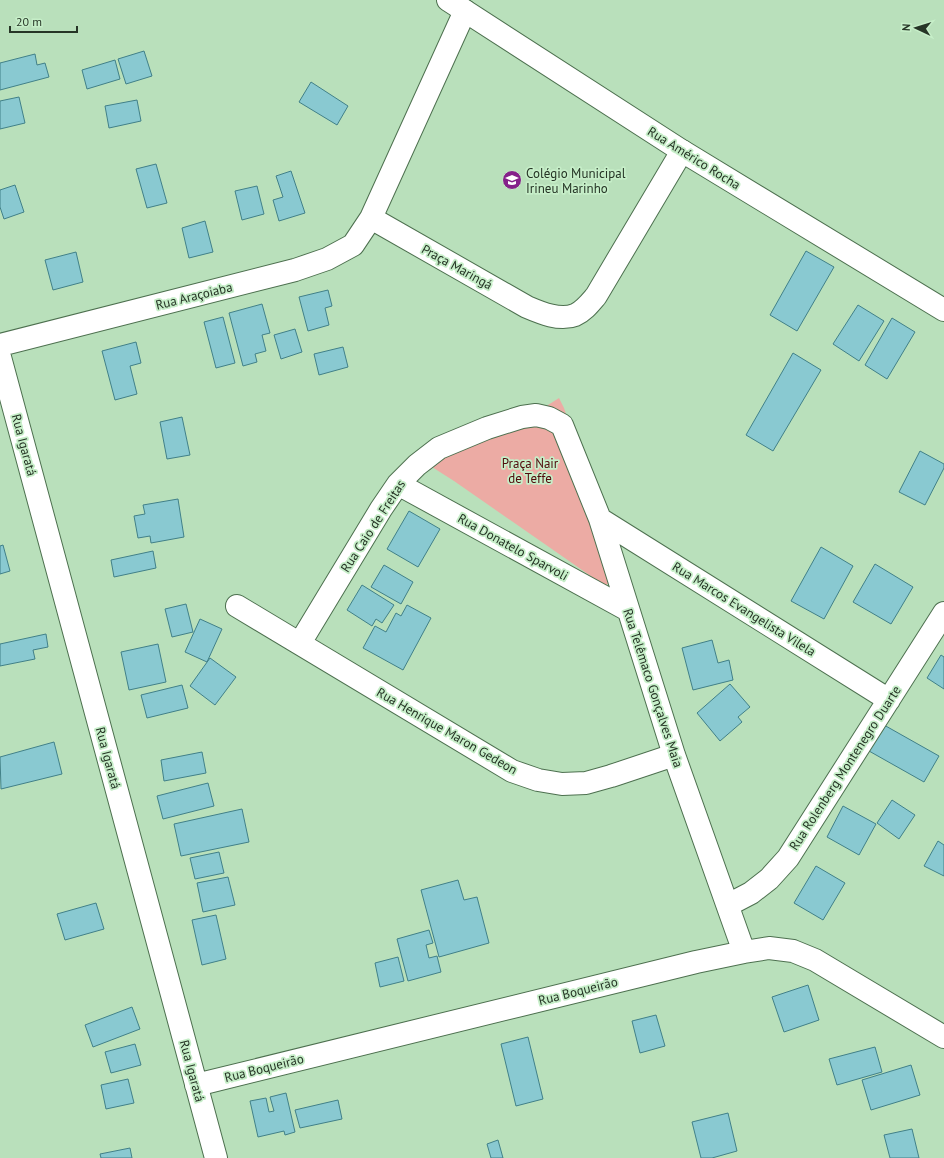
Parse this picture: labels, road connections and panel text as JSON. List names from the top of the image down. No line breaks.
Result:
{"streets":{"street":["Rua Américo Rocha","Praça Maringá","Rua Araçoiaba","Rua Igaratá","Rua Caio de Freitas","Rua Donatelo Sparvoli","Rua Marcos Evangelista Vilela","Rua Telêmaco Gonçalves Maia","Rua Henrique Maron Gedeon","Rua Rolenberg Montenegro Duarte","Rua Boqueirão"]},"crossings":[["Rua Américo Rocha","Praça Maringá"],["Praça Maringá","Rua Araçoiaba"],["Rua Igaratá","Rua Boqueirão"],["Rua Caio de Freitas","Rua Donatelo Sparvoli"],["Rua Caio de Freitas","Rua Telêmaco Gonçalves Maia"],["Rua Caio de Freitas","Rua Henrique Maron Gedeon"],["Rua Donatelo Sparvoli","Rua Telêmaco Gonçalves Maia"],["Rua Marcos Evangelista Vilela","Rua Telêmaco Gonçalves Maia"],["Rua Marcos Evangelista Vilela","Rua Rolenberg Montenegro Duarte"],["Rua Telêmaco Gonçalves Maia","Rua Henrique Maron Gedeon"],["Rua Telêmaco Gonçalves Maia","Rua Rolenberg Montenegro Duarte"],["Rua Telêmaco Gonçalves Maia","Rua Boqueirão"]],"parks":["Praça Nair de Teffe"],"places":{"school or university":["Colégio Municipal Irineu Marinho"]},"scale_bar":"20 m","north":"left"}
